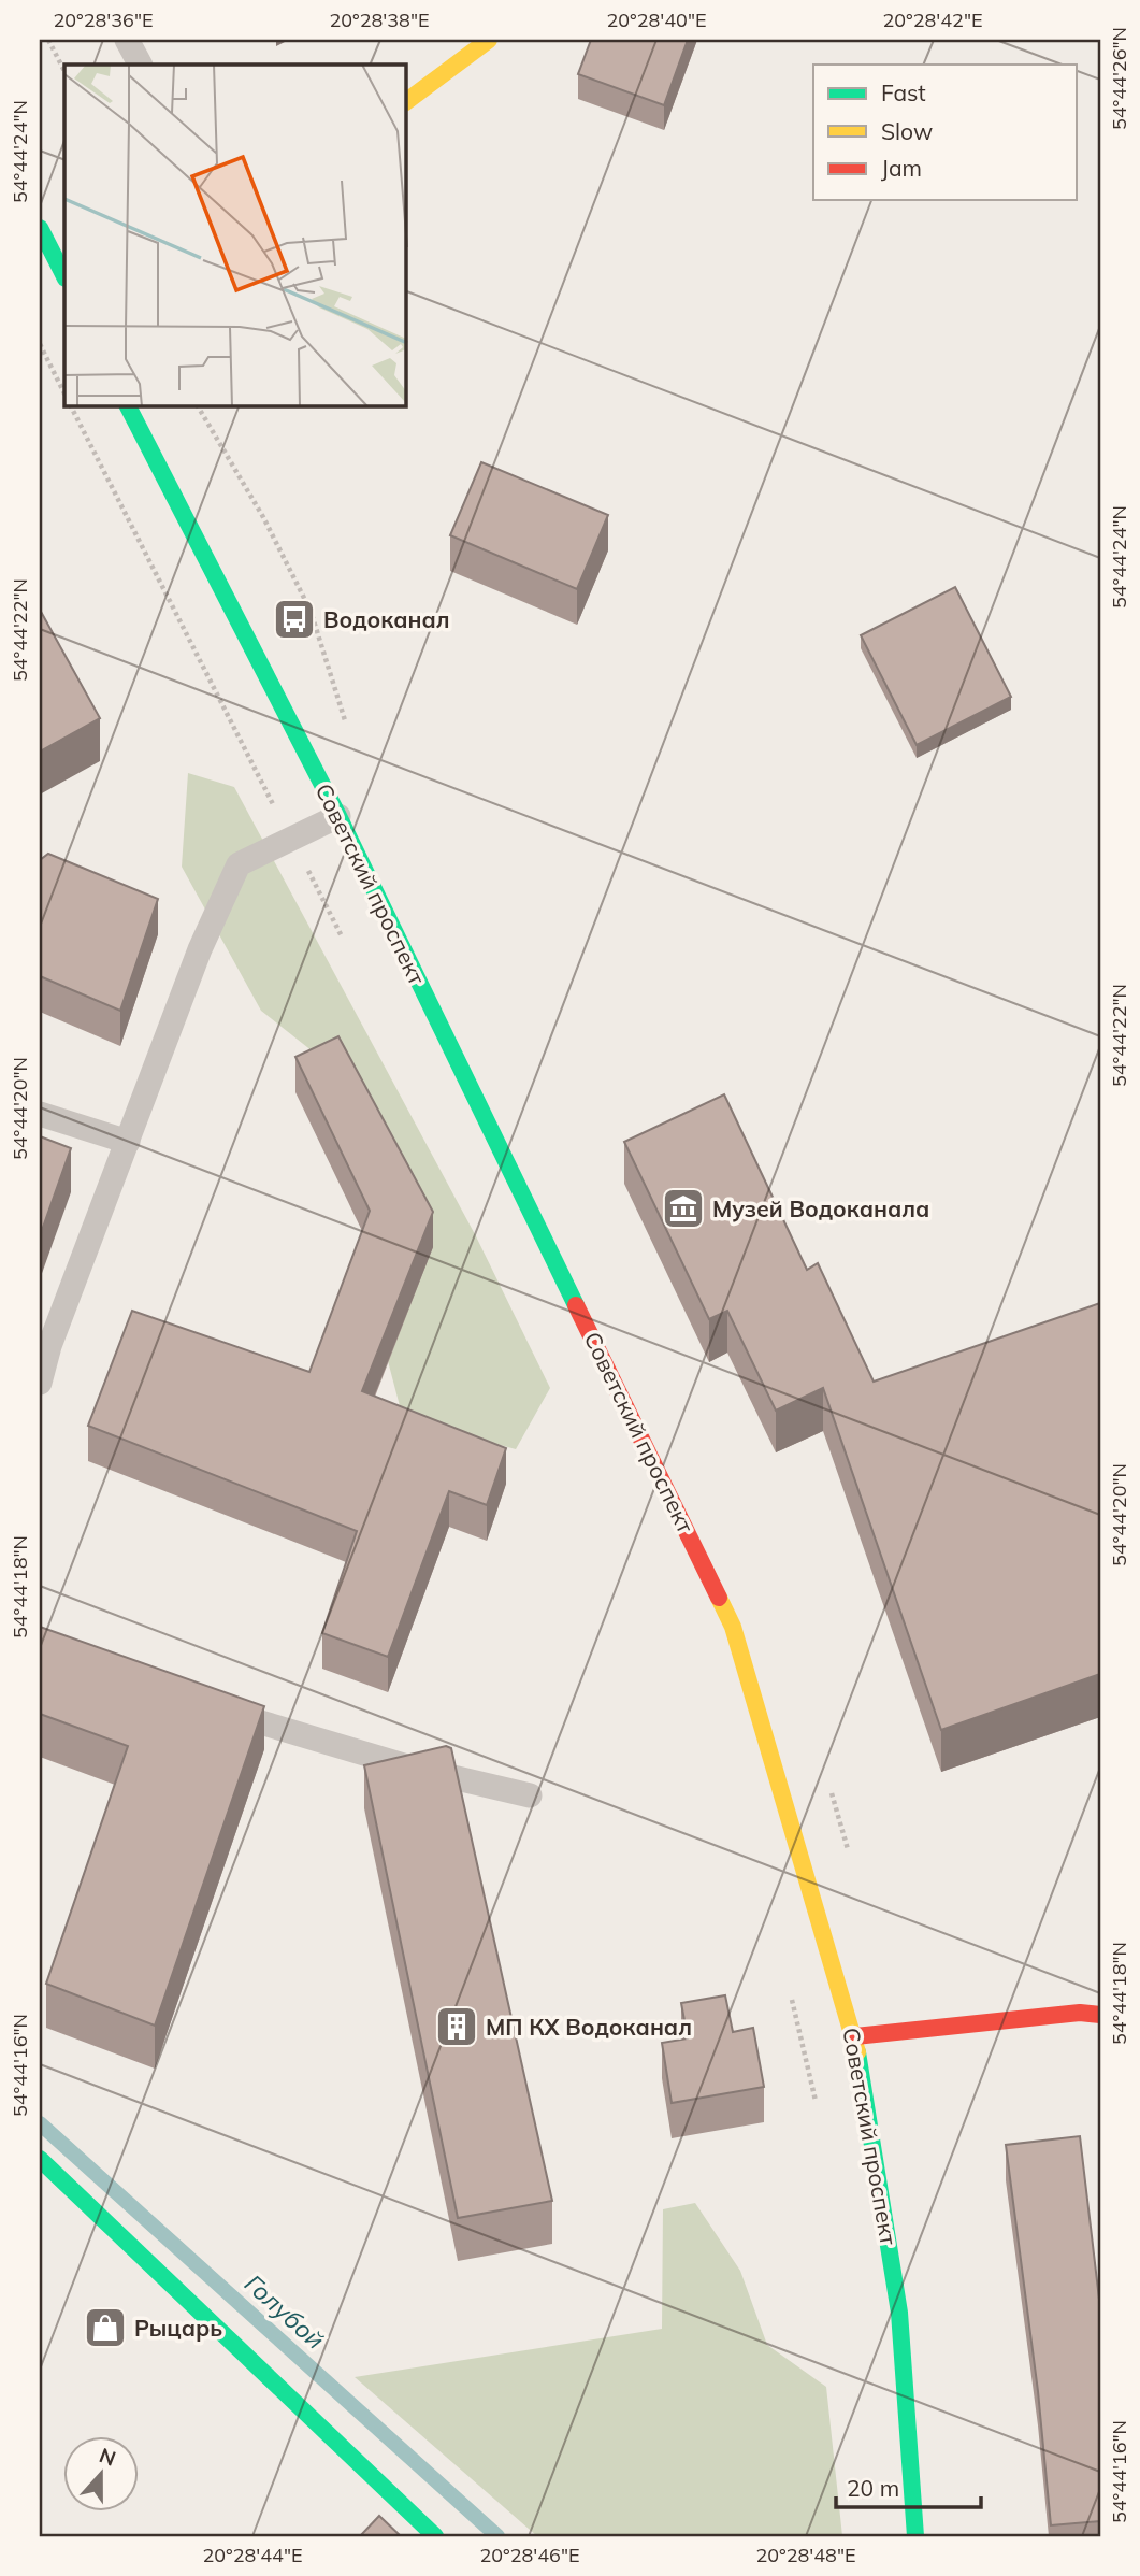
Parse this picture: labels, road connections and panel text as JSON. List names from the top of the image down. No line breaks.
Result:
{"streets":{"main road":["Советский проспект"]},"water":["Голубой"],"places":{"bus stop":["Водоканал"],"museum":["Музей Водоканала"],"building":["МП КХ Водоканал"],"shop":["Рыцарь"]},"legend":["Fast","Slow","Jam"],"scale_bar":"20 m","north":"top","coordinates":["20°28'36\"E","20°28'38\"E","20°28'40\"E","20°28'42\"E","54°44'26\"N","54°44'24\"N","54°44'22\"N","54°44'20\"N","54°44'18\"N","54°44'16\"N","20°28'44\"E","20°28'46\"E","20°28'48\"E"]}
